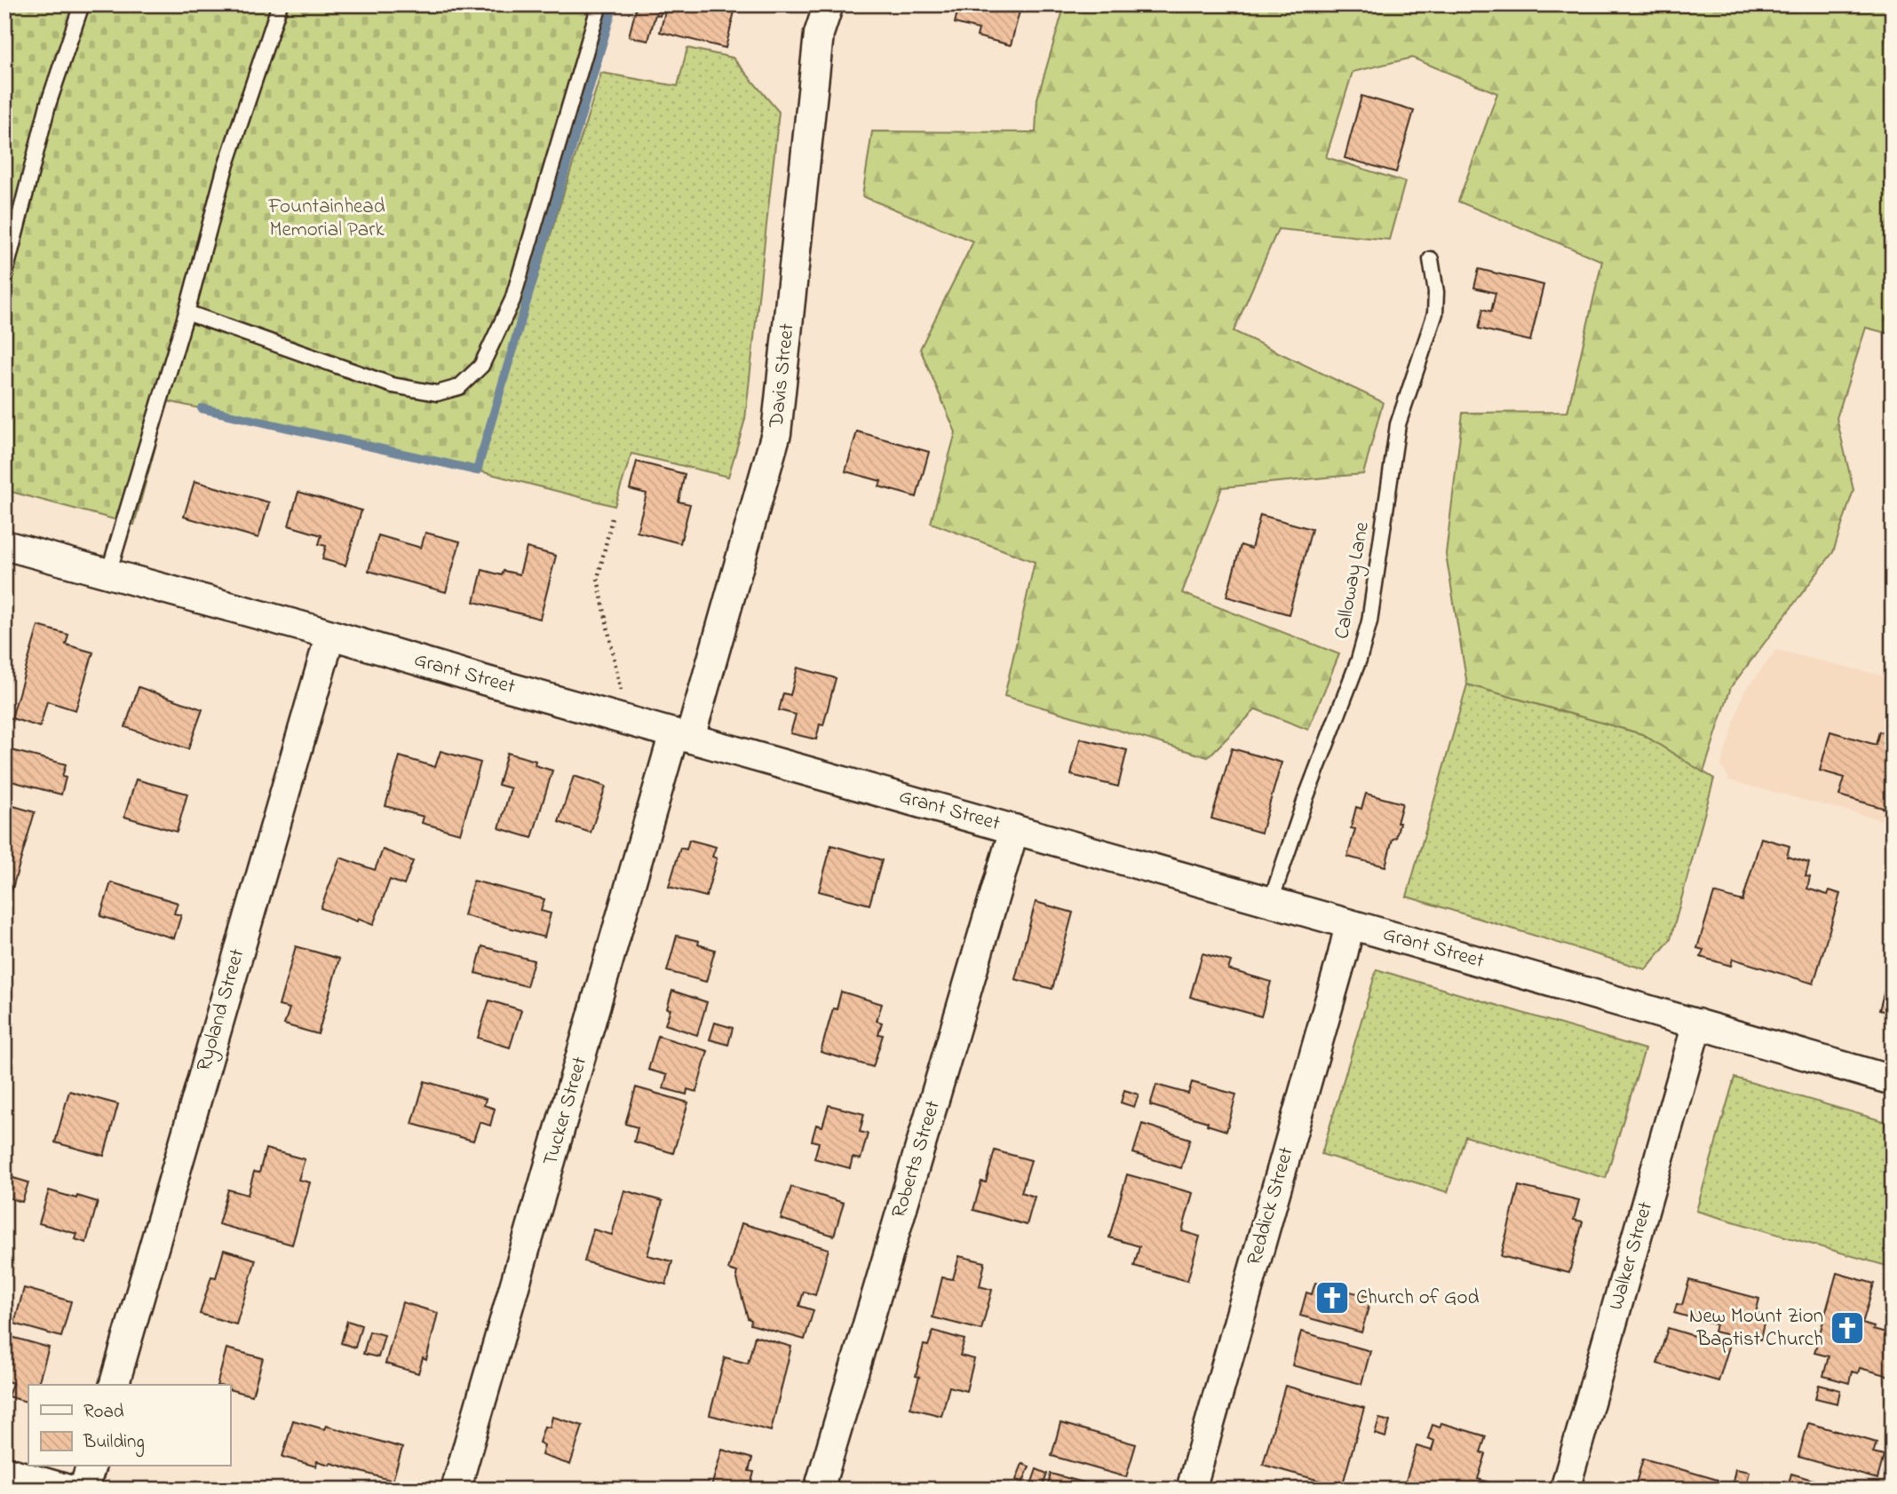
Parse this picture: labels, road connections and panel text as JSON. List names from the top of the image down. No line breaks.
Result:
{"streets":{"street":["Davis Street","Grant Street","Ryoland Street","Tucker Street","Roberts Street","Reddick Street","Walker Street"],"lane":["Calloway Lane"]},"crossings":[["Davis Street","Grant Street"],["Davis Street","Tucker Street"],["Calloway Lane","Grant Street"],["Grant Street","Ryoland Street"],["Grant Street","Tucker Street"],["Grant Street","Roberts Street"],["Grant Street","Reddick Street"],["Grant Street","Walker Street"]],"parks":["Fountainhead Memorial Park"],"places":{"church":["Church of God","New Mount Zion Baptist Church"]},"legend":["Road","Building"]}
